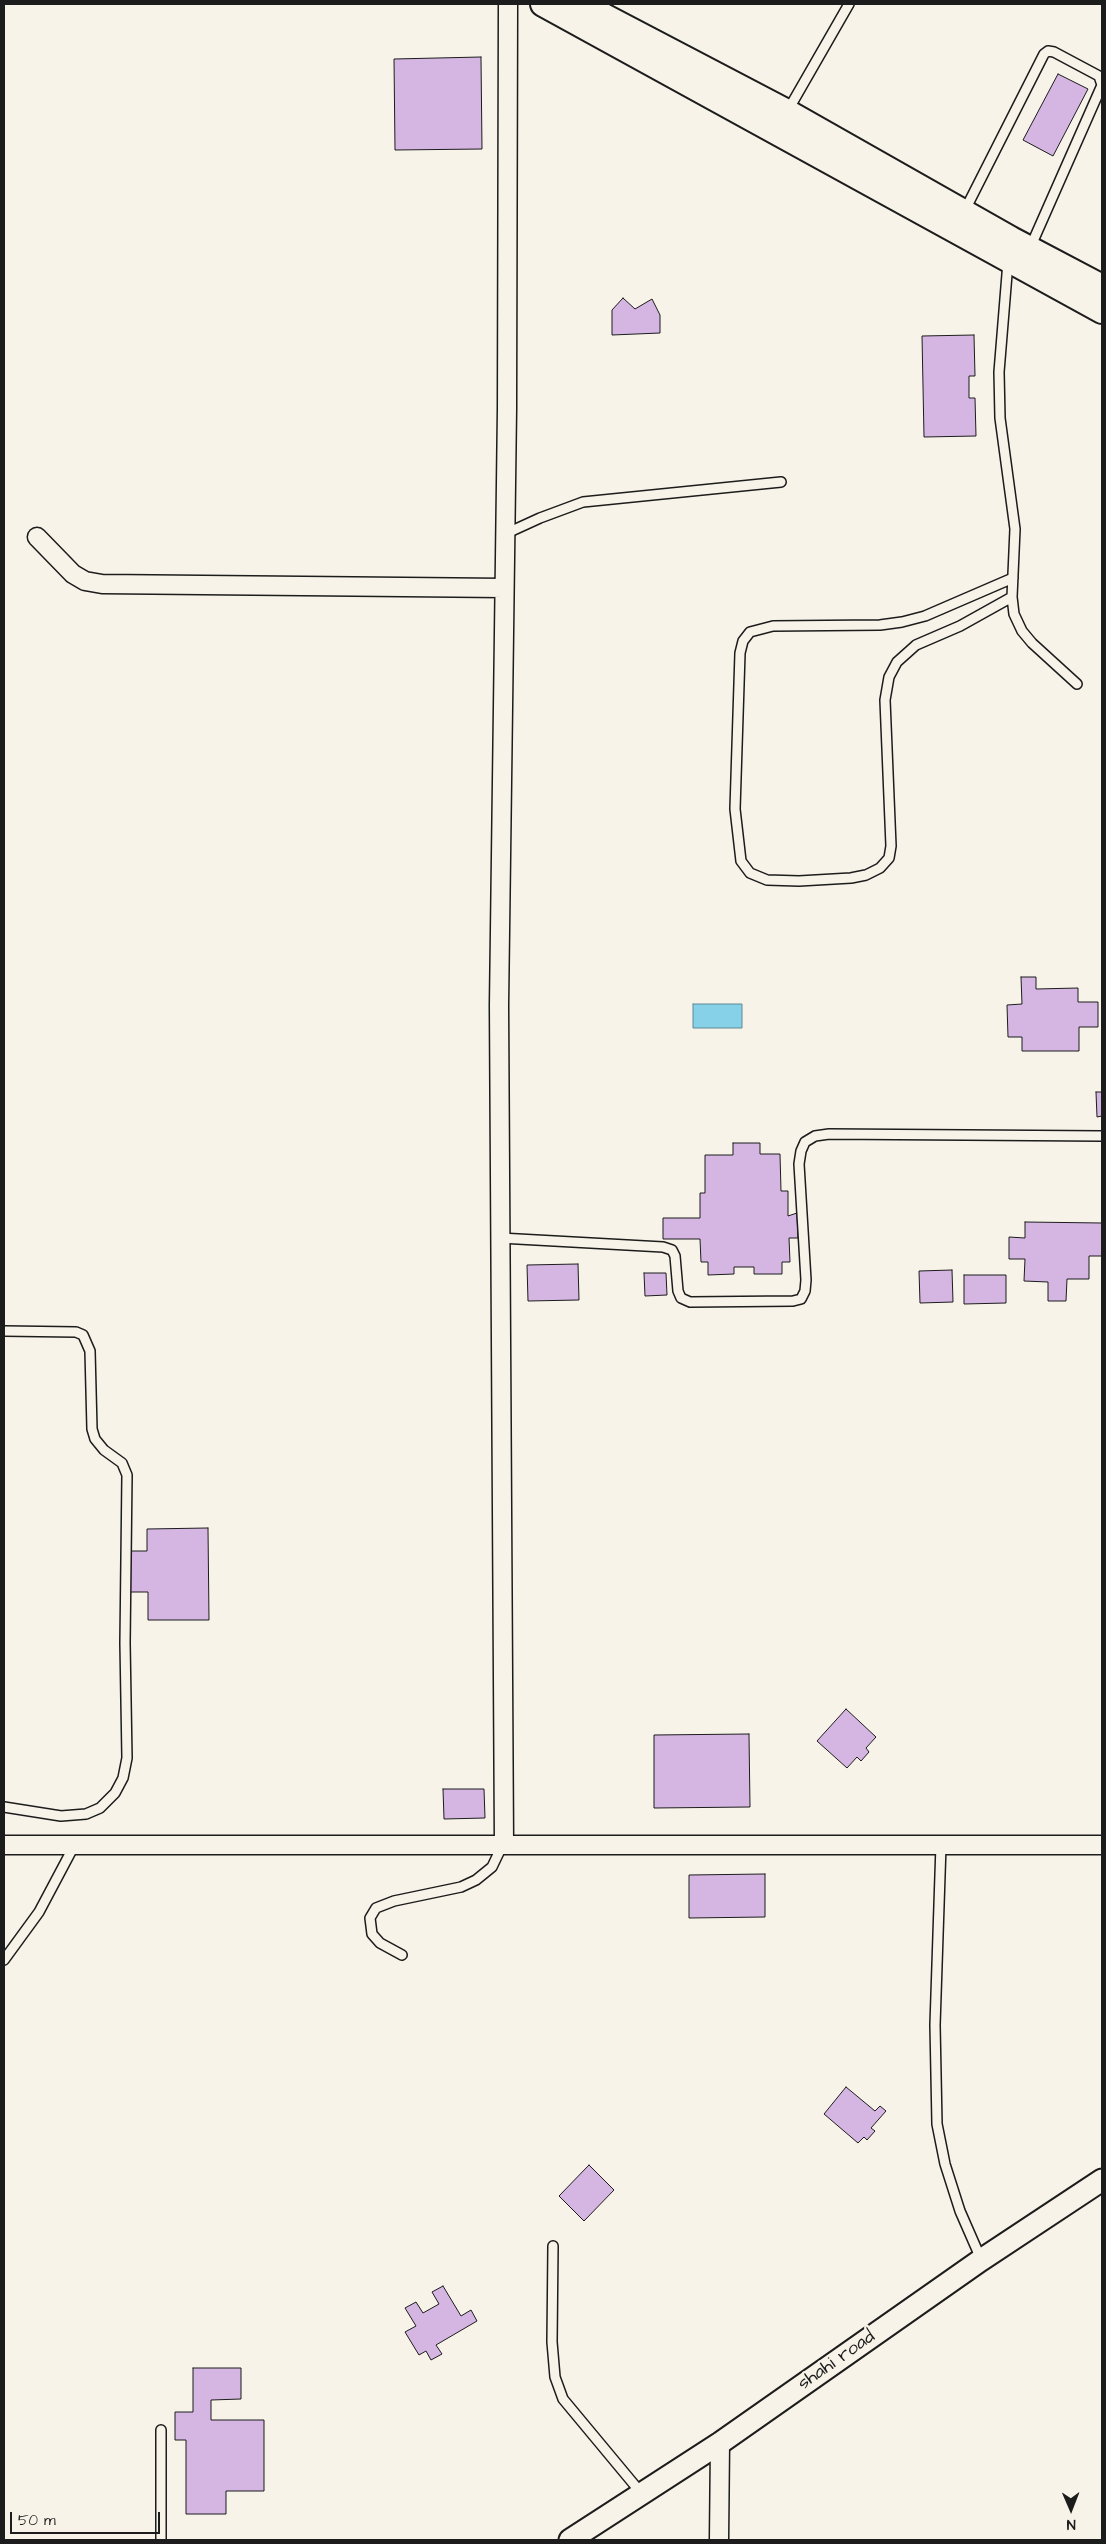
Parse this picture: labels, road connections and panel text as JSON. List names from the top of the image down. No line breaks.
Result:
{"streets":{"street":["shahi road"]},"scale_bar":"50 m","north":"bottom"}
